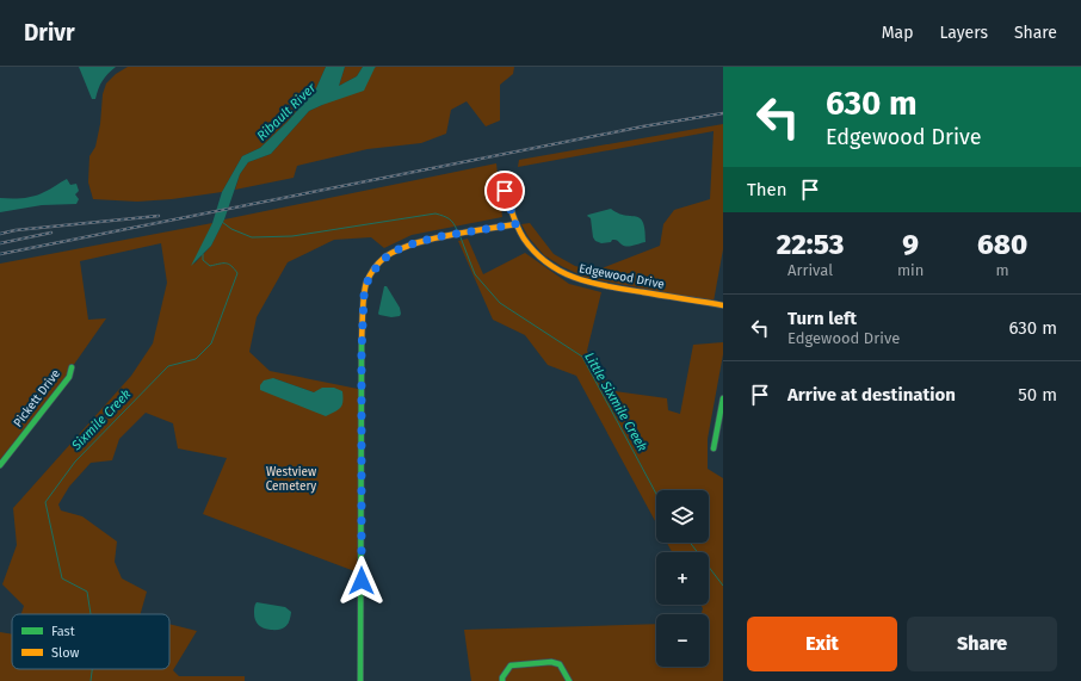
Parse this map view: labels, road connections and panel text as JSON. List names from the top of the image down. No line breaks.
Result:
{"streets":{"street":["Edgewood Drive","Pickett Drive"]},"water":["Ribault River","Little Sixmile Creek","Sixmile Creek"],"parks":["Westview Cemetery"],"legend":["Fast","Slow"],"page":{"header":"Drivr","nav":["Map","Layers","Share"],"turn":["630 m","Edgewood Drive"],"then":"Then","eta":["22:53","Arrival","9","min","680","m"],"list":[{"name":"Turn left","note":"Edgewood Drive","value":"630 m"},{"name":"Arrive at destination","value":"50 m"}],"map_buttons":["+","−"],"buttons":["Exit","Share"]}}
